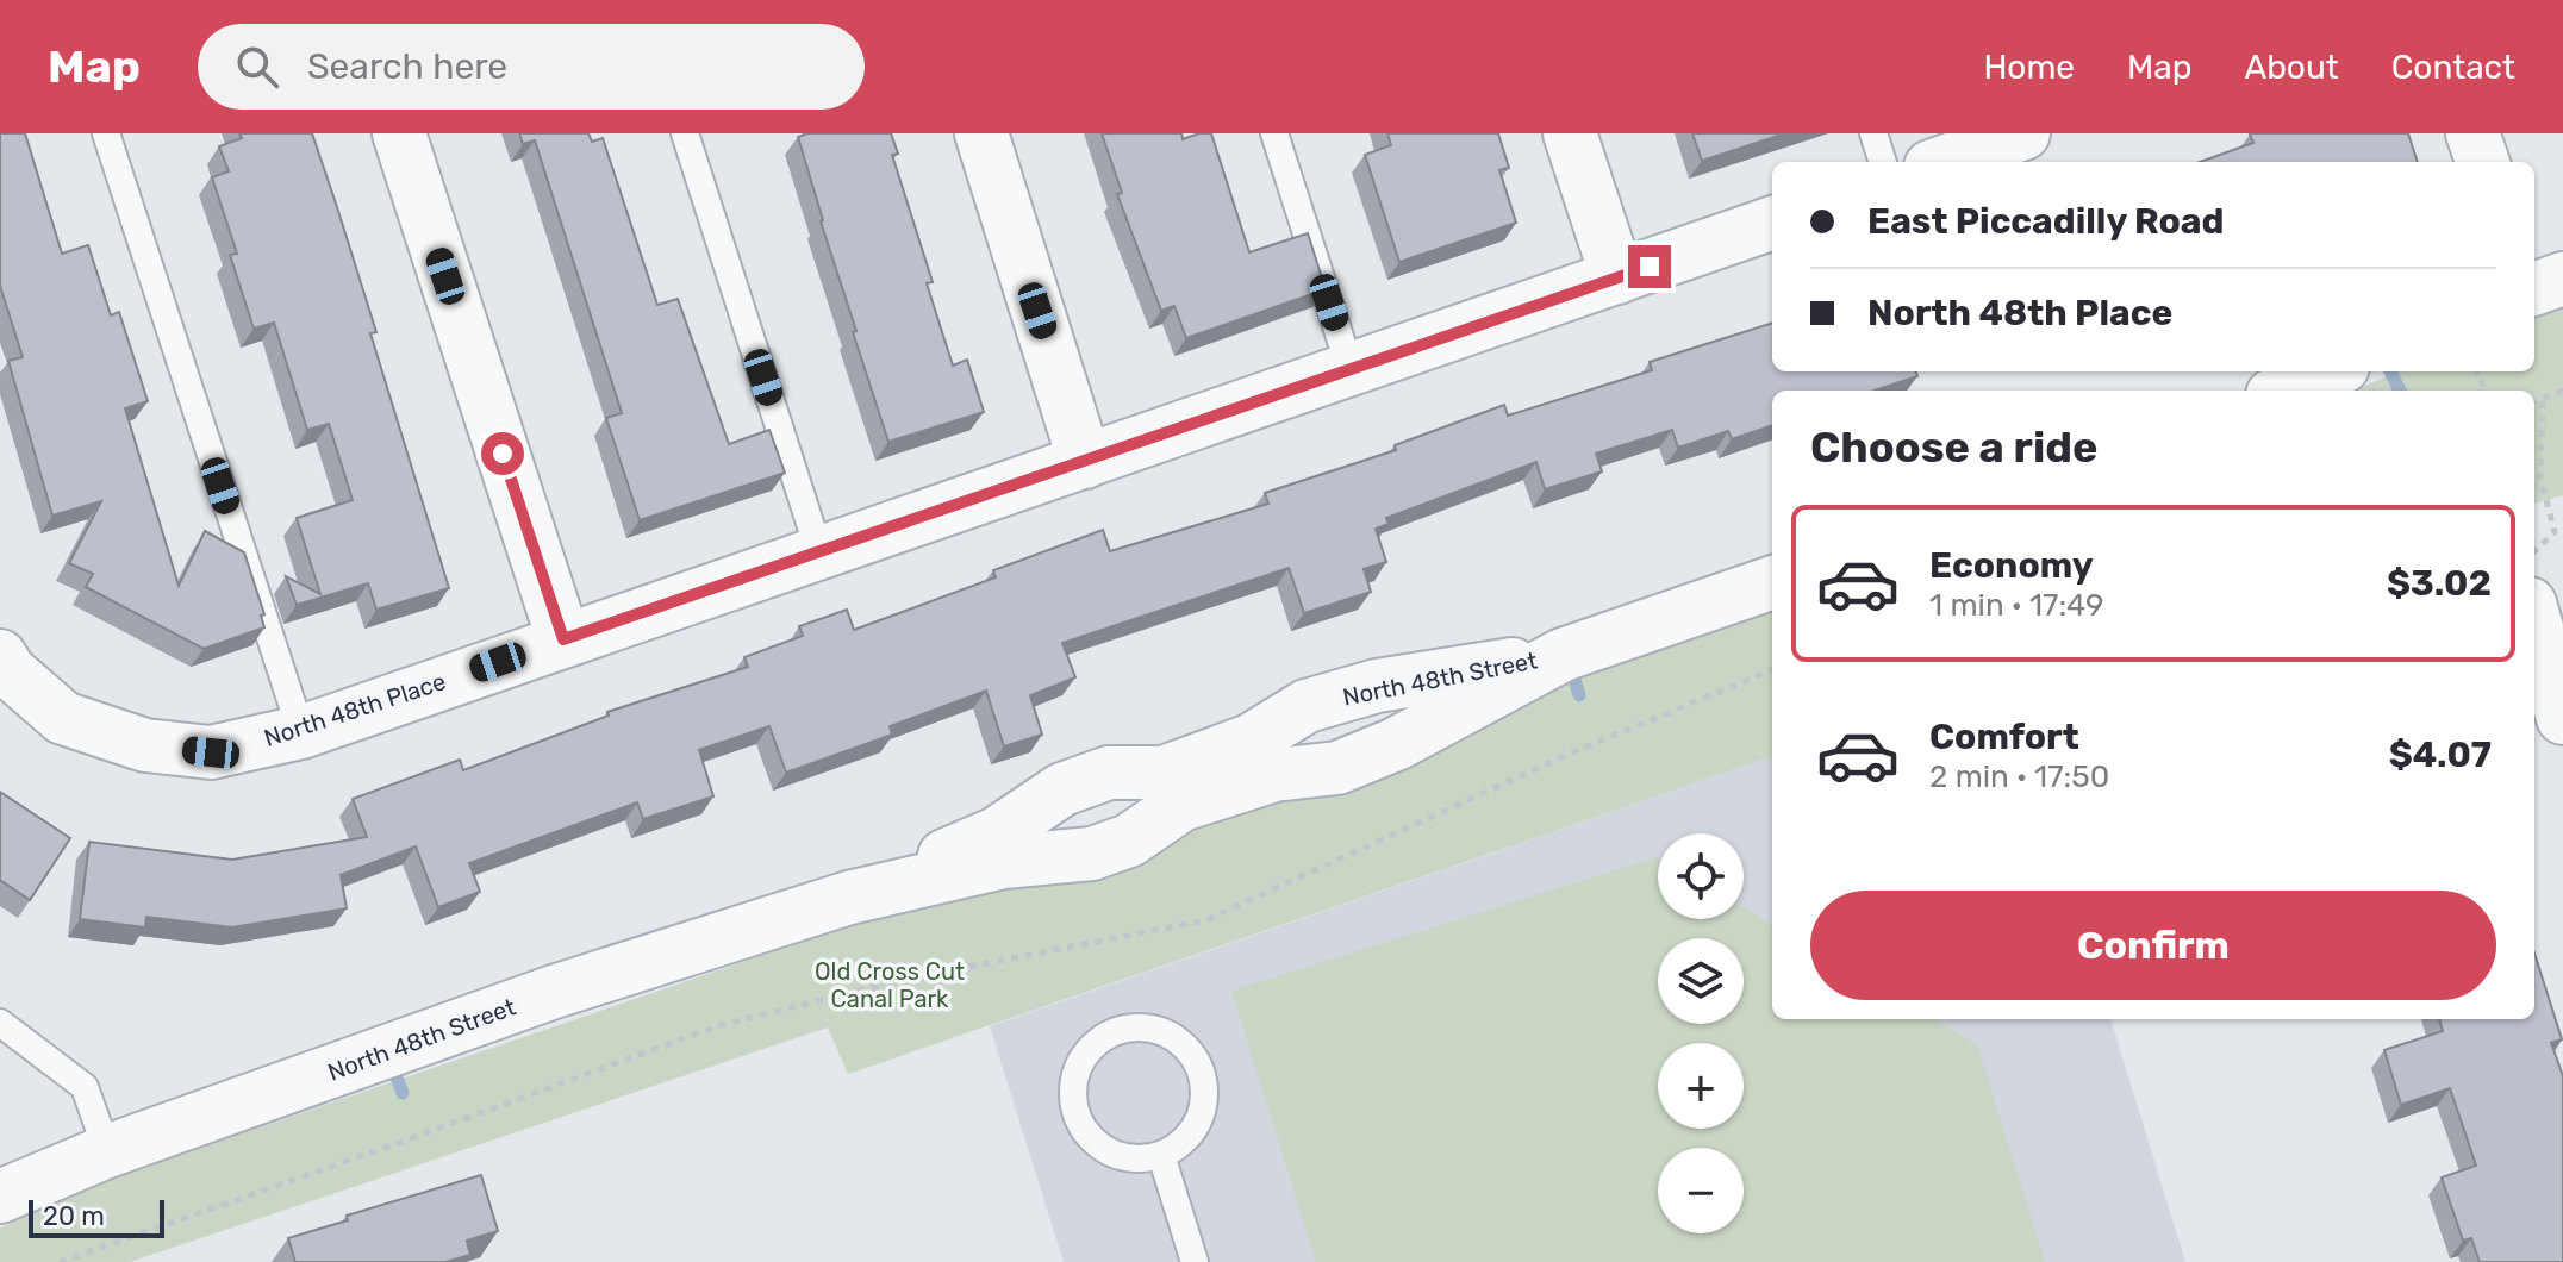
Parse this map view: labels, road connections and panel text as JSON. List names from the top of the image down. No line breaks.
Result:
{"streets":{"street":["North 48th Street","North 48th Place"]},"parks":["Old Cross Cut Canal Park"],"scale_bar":"20 m","page":{"header":"Map","search":"Search here","nav":["Home","Map","About","Contact"],"banner":["East Piccadilly Road","North 48th Place"],"heading":"Choose a ride","list":[{"name":"Economy","note":"1 min · 17:49","value":"$3.02"},{"name":"Comfort","note":"2 min · 17:50","value":"$4.07"}],"map_buttons":["+","−"],"buttons":"Confirm","scale":"20 m"}}
